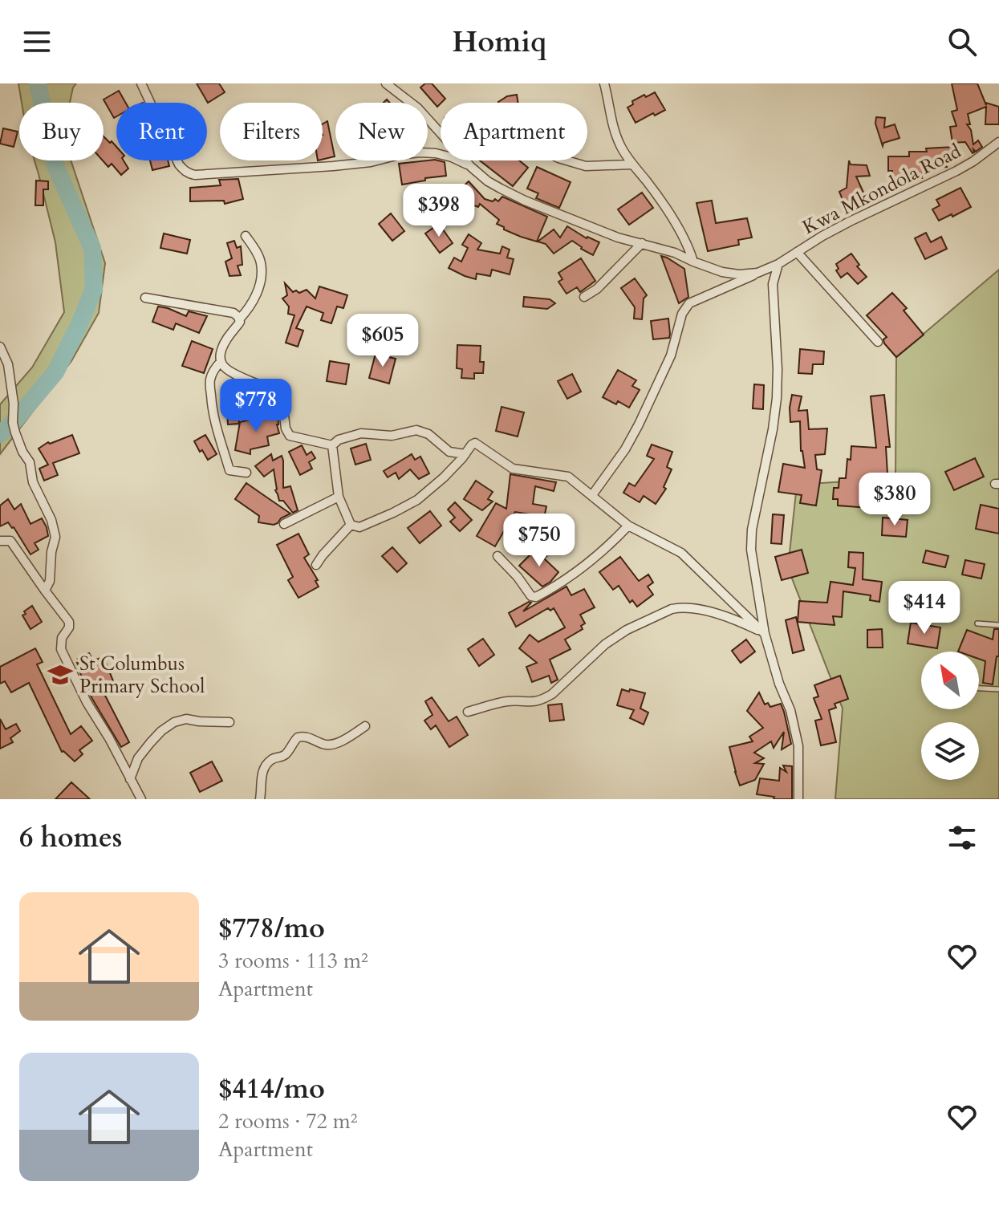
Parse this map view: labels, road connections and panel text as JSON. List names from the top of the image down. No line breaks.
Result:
{"streets":{"street":["Kwa Mkondola Road"]},"places":{"school or university":["St Columbus Primary School"]},"north":"top left","page":{"header":"Homiq","chip":["Buy","Rent","Filters","New","Apartment"],"price":["$398","$605","$778","$380","$750","$414"],"heading":"6 homes","list":[{"name":"$778/mo","note":"3 rooms · 113 m² · Apartment"},{"name":"$414/mo","note":"2 rooms · 72 m² · Apartment"}]}}
